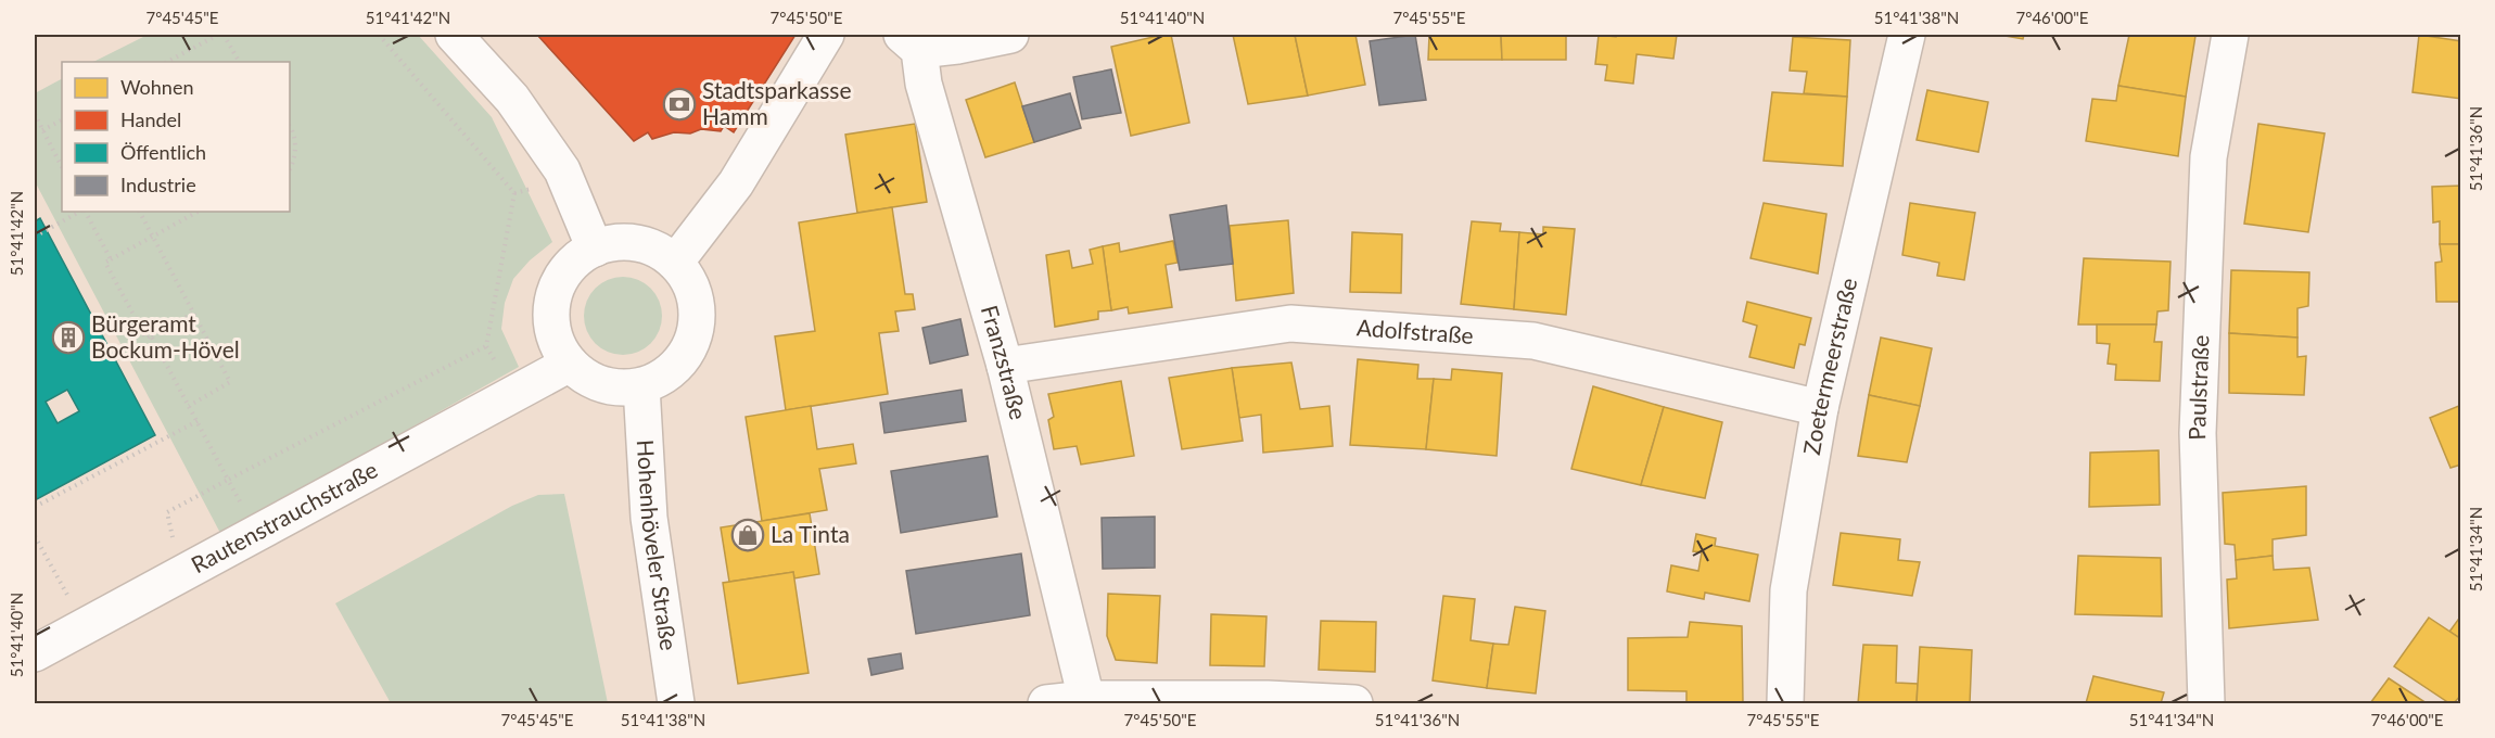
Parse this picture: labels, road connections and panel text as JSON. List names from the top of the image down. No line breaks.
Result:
{"streets":{"street":["Adolfstraße","Franzstraße","Zoetermeerstraße","Paulstraße","Rautenstrauchstraße","Hohenhöveler Straße"]},"crossings":[["Adolfstraße","Franzstraße"],["Adolfstraße","Zoetermeerstraße"],["Rautenstrauchstraße","Hohenhöveler Straße"]],"places":{"bank":["Stadtsparkasse Hamm"],"building":["Bürgeramt Bockum-Hövel"],"shop":["La Tinta"]},"legend":["Wohnen","Handel","Öffentlich","Industrie"],"coordinates":["7°45'45\"E","51°41'42\"N","7°45'50\"E","51°41'40\"N","7°45'55\"E","51°41'38\"N","7°46'00\"E","51°41'36\"N","51°41'34\"N"]}
